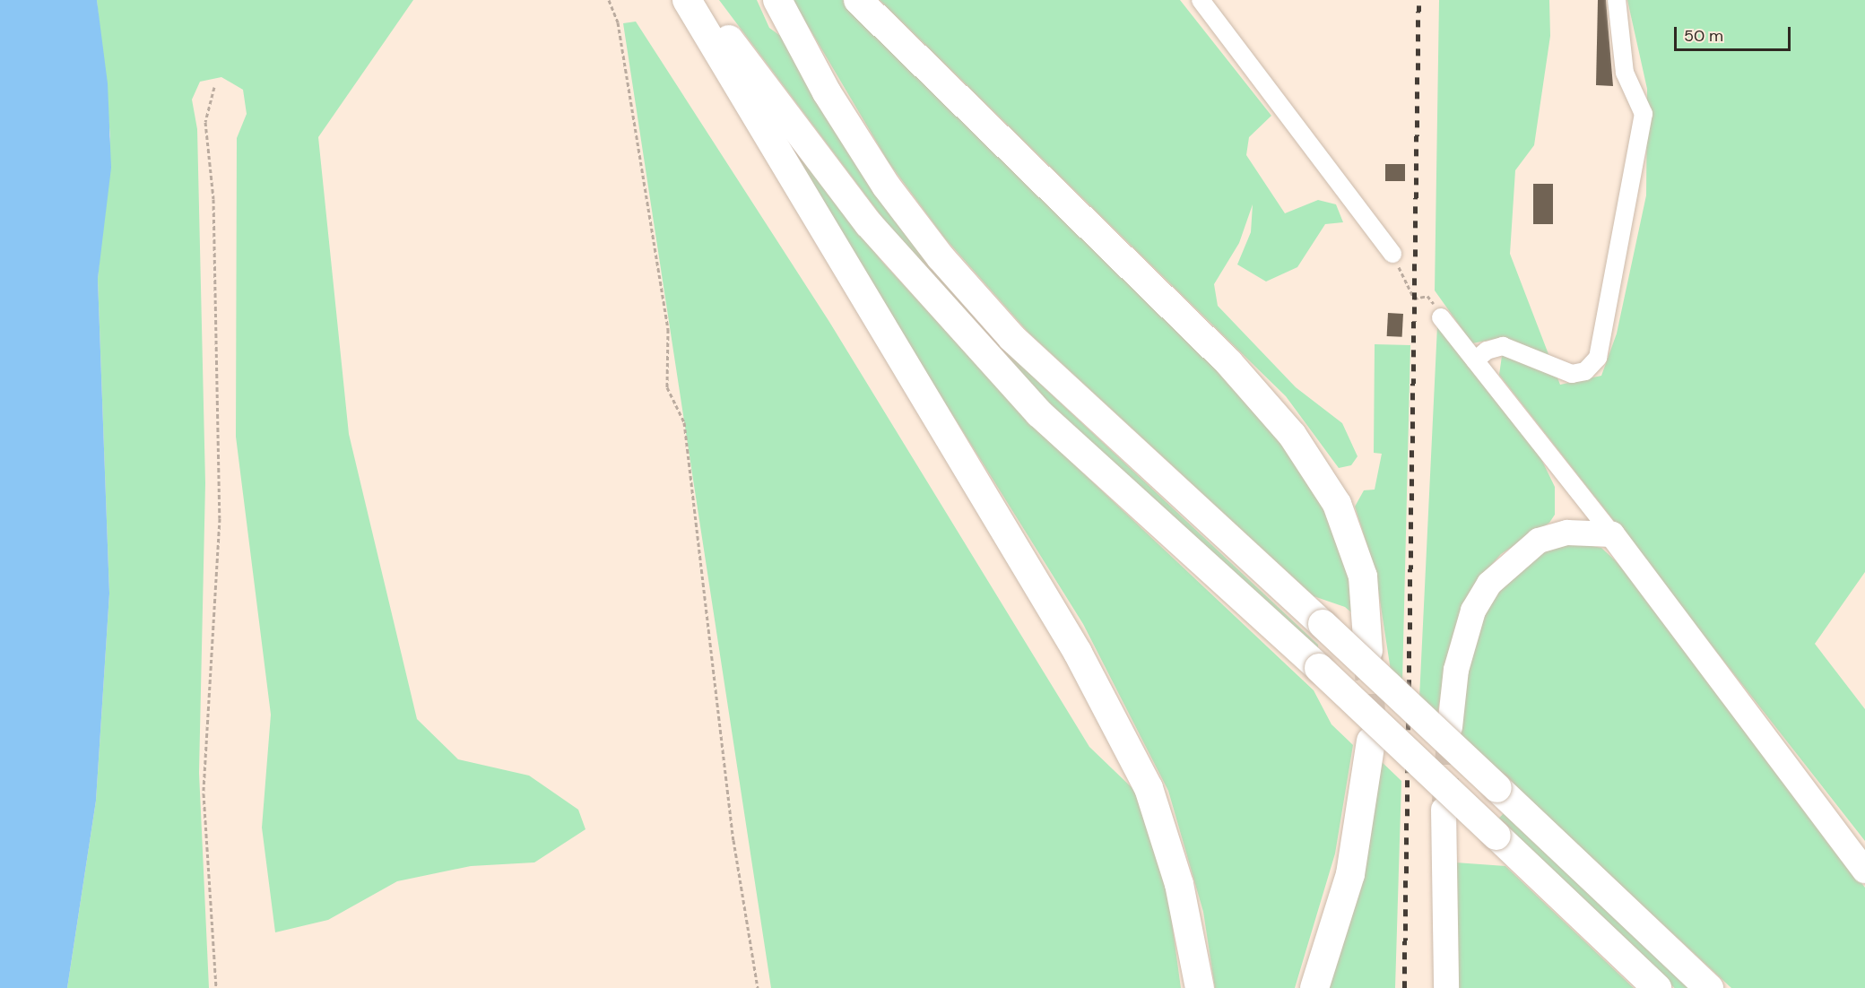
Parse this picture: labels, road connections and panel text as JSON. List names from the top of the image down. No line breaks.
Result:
{"scale_bar":"50 m"}
